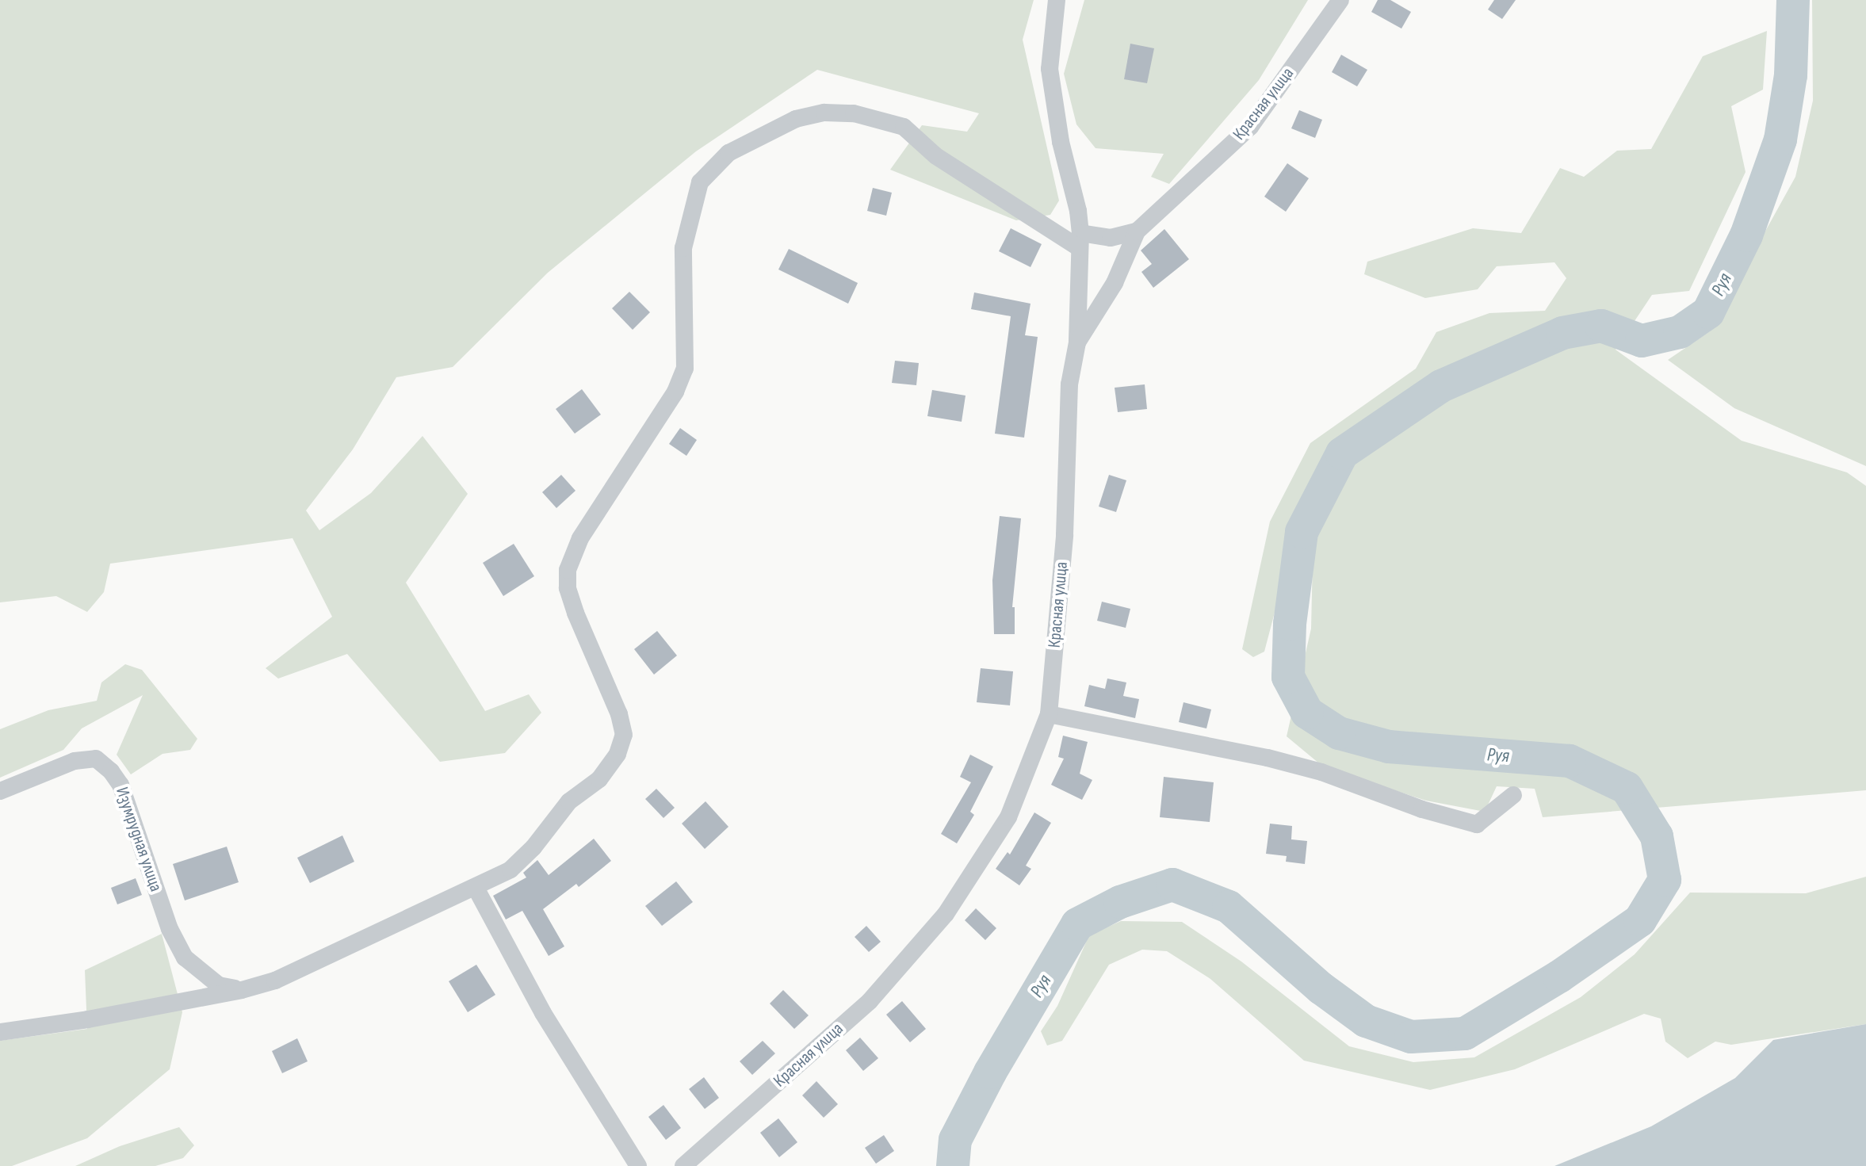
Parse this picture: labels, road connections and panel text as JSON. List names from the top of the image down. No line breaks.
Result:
{"streets":{"street":["Красная улица","Изумрудная улица"]},"water":["Руя"]}
